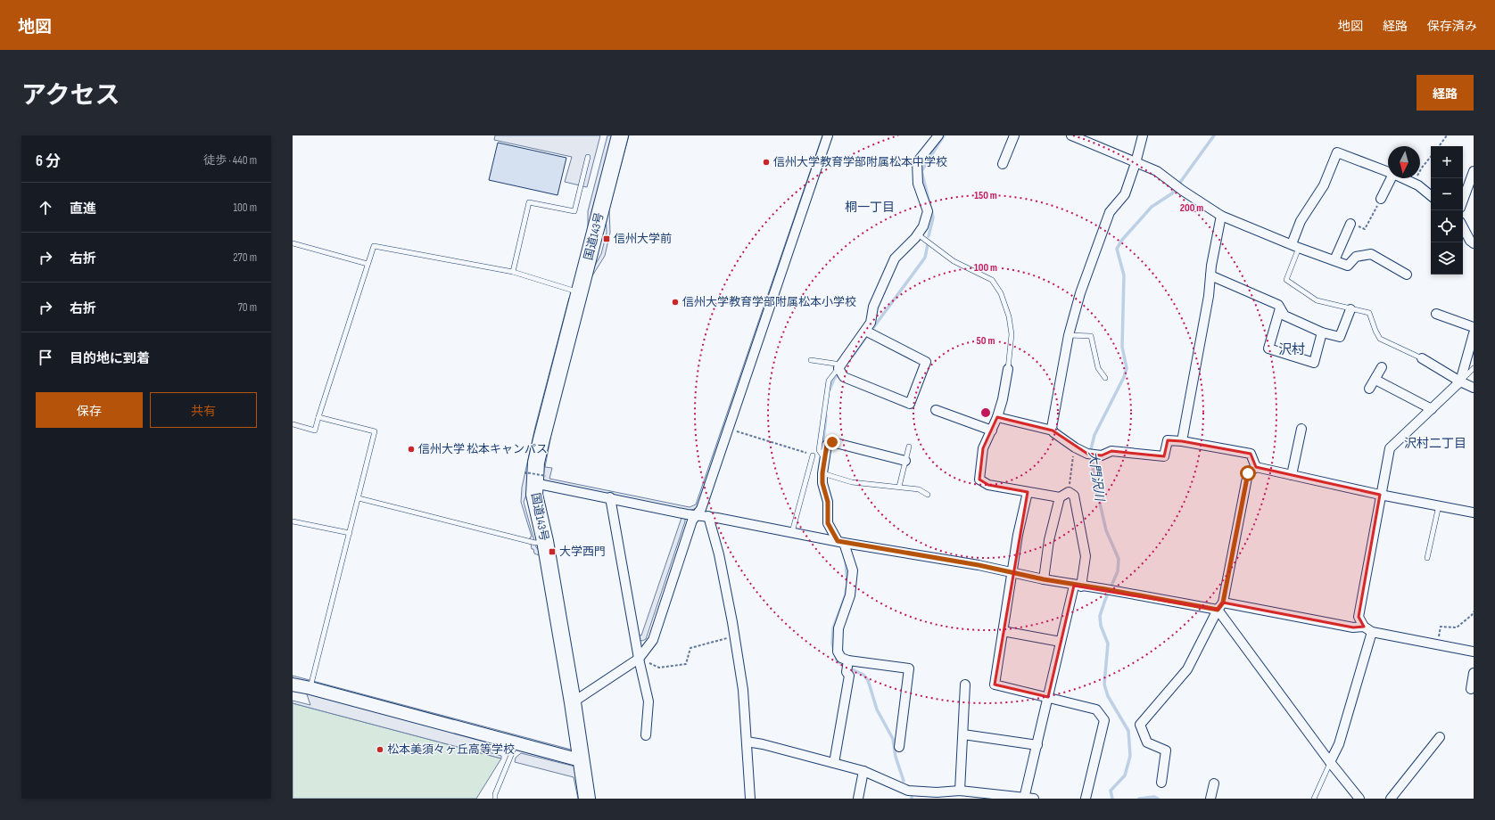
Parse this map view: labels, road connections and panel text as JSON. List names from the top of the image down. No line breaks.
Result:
{"streets":{"highway":["国道143号"]},"districts":["桐一丁目","沢村","沢村二丁目"],"water":["大門沢川"],"places":{"other":["信州大学教育学部附属松本中学校","信州大学教育学部附属松本小学校","信州大学 松本キャンパス","松本美須々ヶ丘高等学校"],"transit":["信州大学前","大学西門"]},"north":"bottom","page":{"header":"地図","nav":["地図","経路","保存済み"],"title":"アクセス","buttons":["経路",["保存","共有"]],"heading":["6 分","徒歩 · 440 m"],"map_buttons":["+","−"],"list":[["直進","100 m"],["右折","270 m"],["右折","70 m"],"目的地に到着"]},"rings":["150 m","200 m","100 m","50 m"]}
